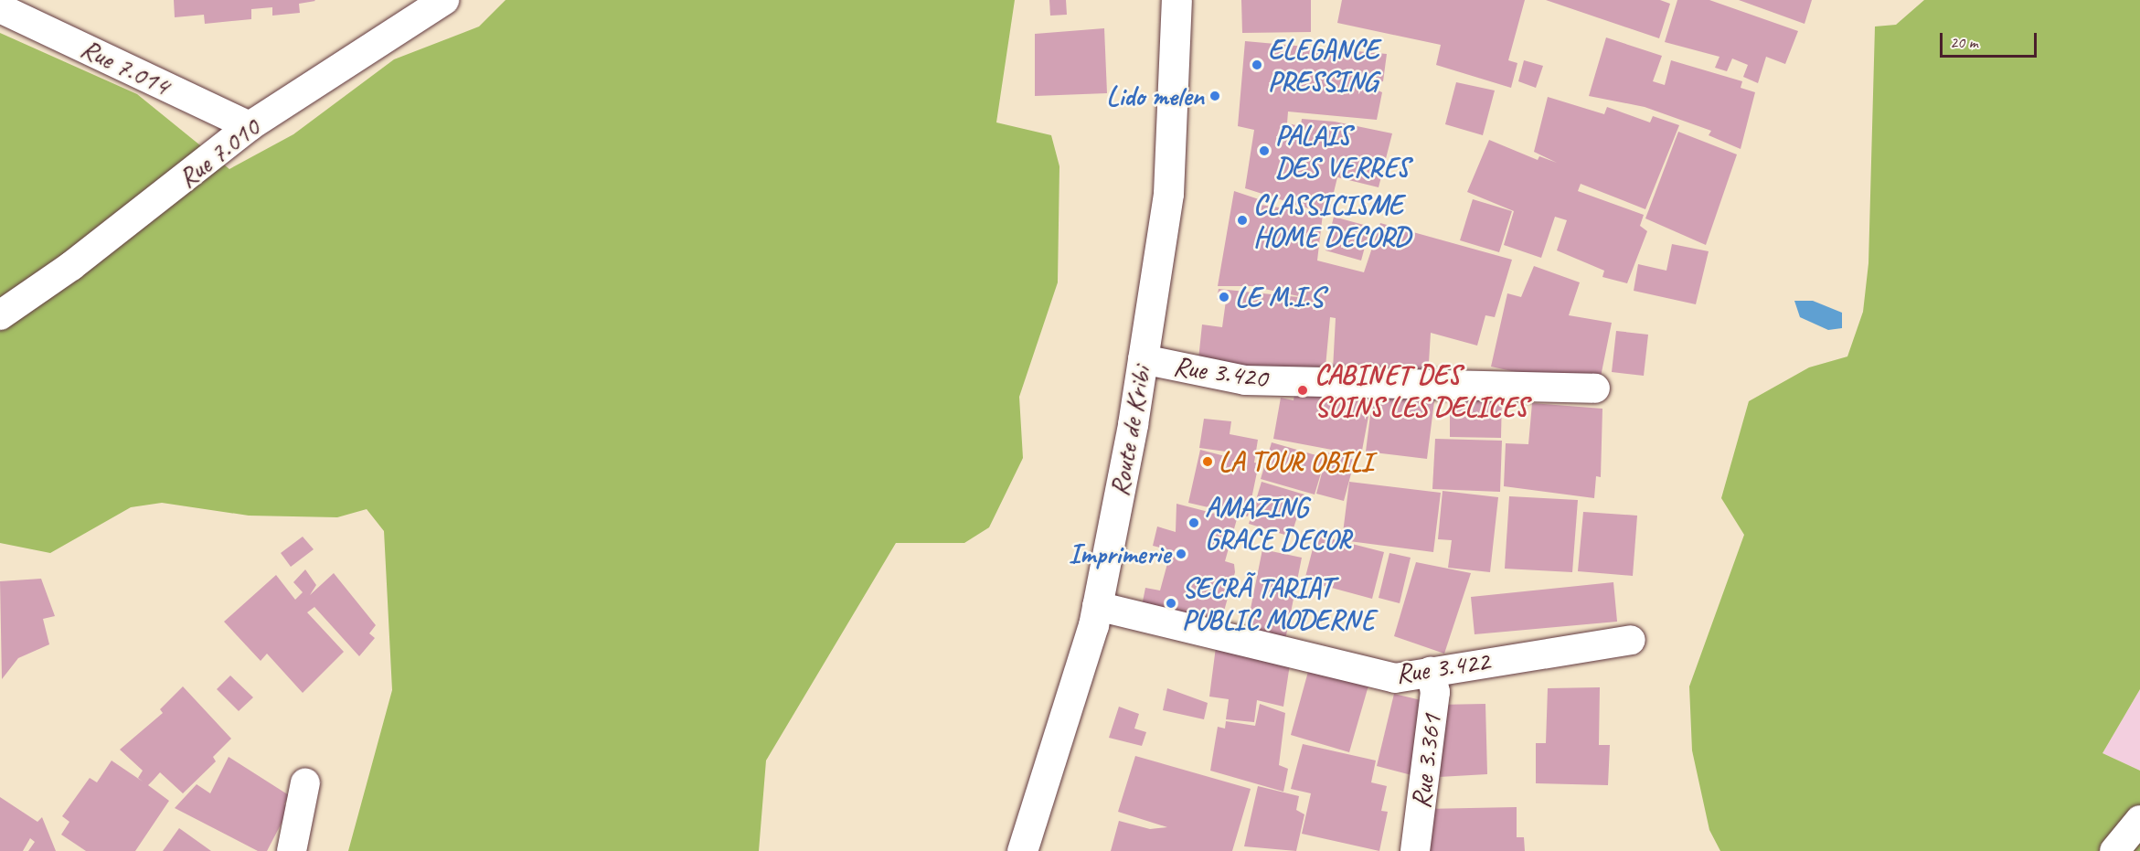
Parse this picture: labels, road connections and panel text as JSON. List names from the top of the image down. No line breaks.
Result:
{"streets":{"main road":["Route de Kribi"],"street":["Rue 7.014","Rue 7.010","Rue 3.420","Rue 3.422","Rue 3.361"]},"crossings":[["Rue 7.014","Rue 7.010"],["Rue 3.420","Route de Kribi"],["Route de Kribi","Rue 3.422"],["Rue 3.422","Rue 3.361"]],"places":["ELEGANCE PRESSING","Lido melen","PALAIS DES VERRES","CLASSICISME HOME DECORD","LE M.I.S","CABINET DES SOINS LES DELICES","LA TOUR OBILI","AMAZING GRACE DECOR","Imprimerie","SECRÃ TARIAT PUBLIC MODERNE"],"scale_bar":"20 m"}
